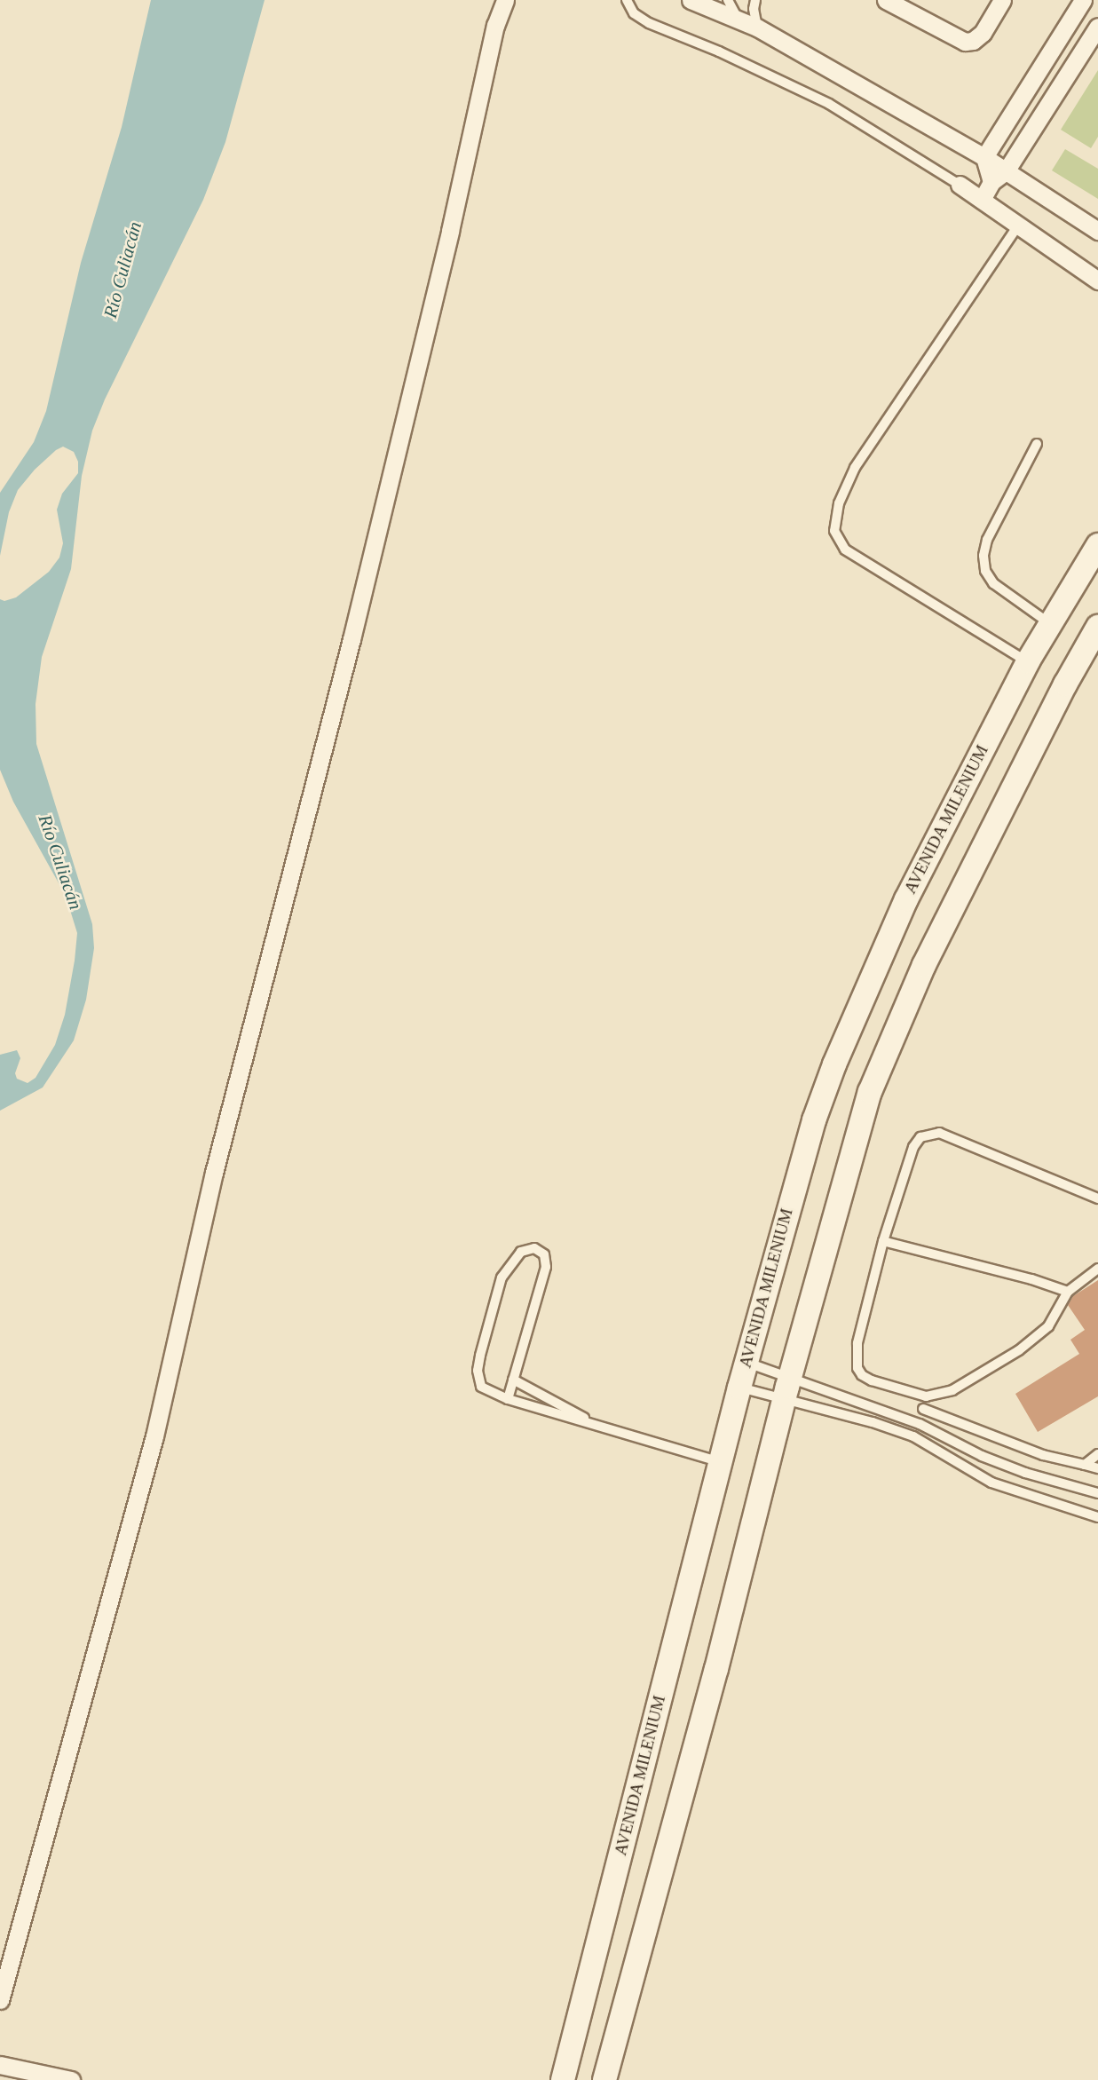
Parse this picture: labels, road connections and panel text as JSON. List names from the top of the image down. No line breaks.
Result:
{"streets":{"street":["AVENIDA MILENIUM"]},"water":["Río Culiacán"]}
